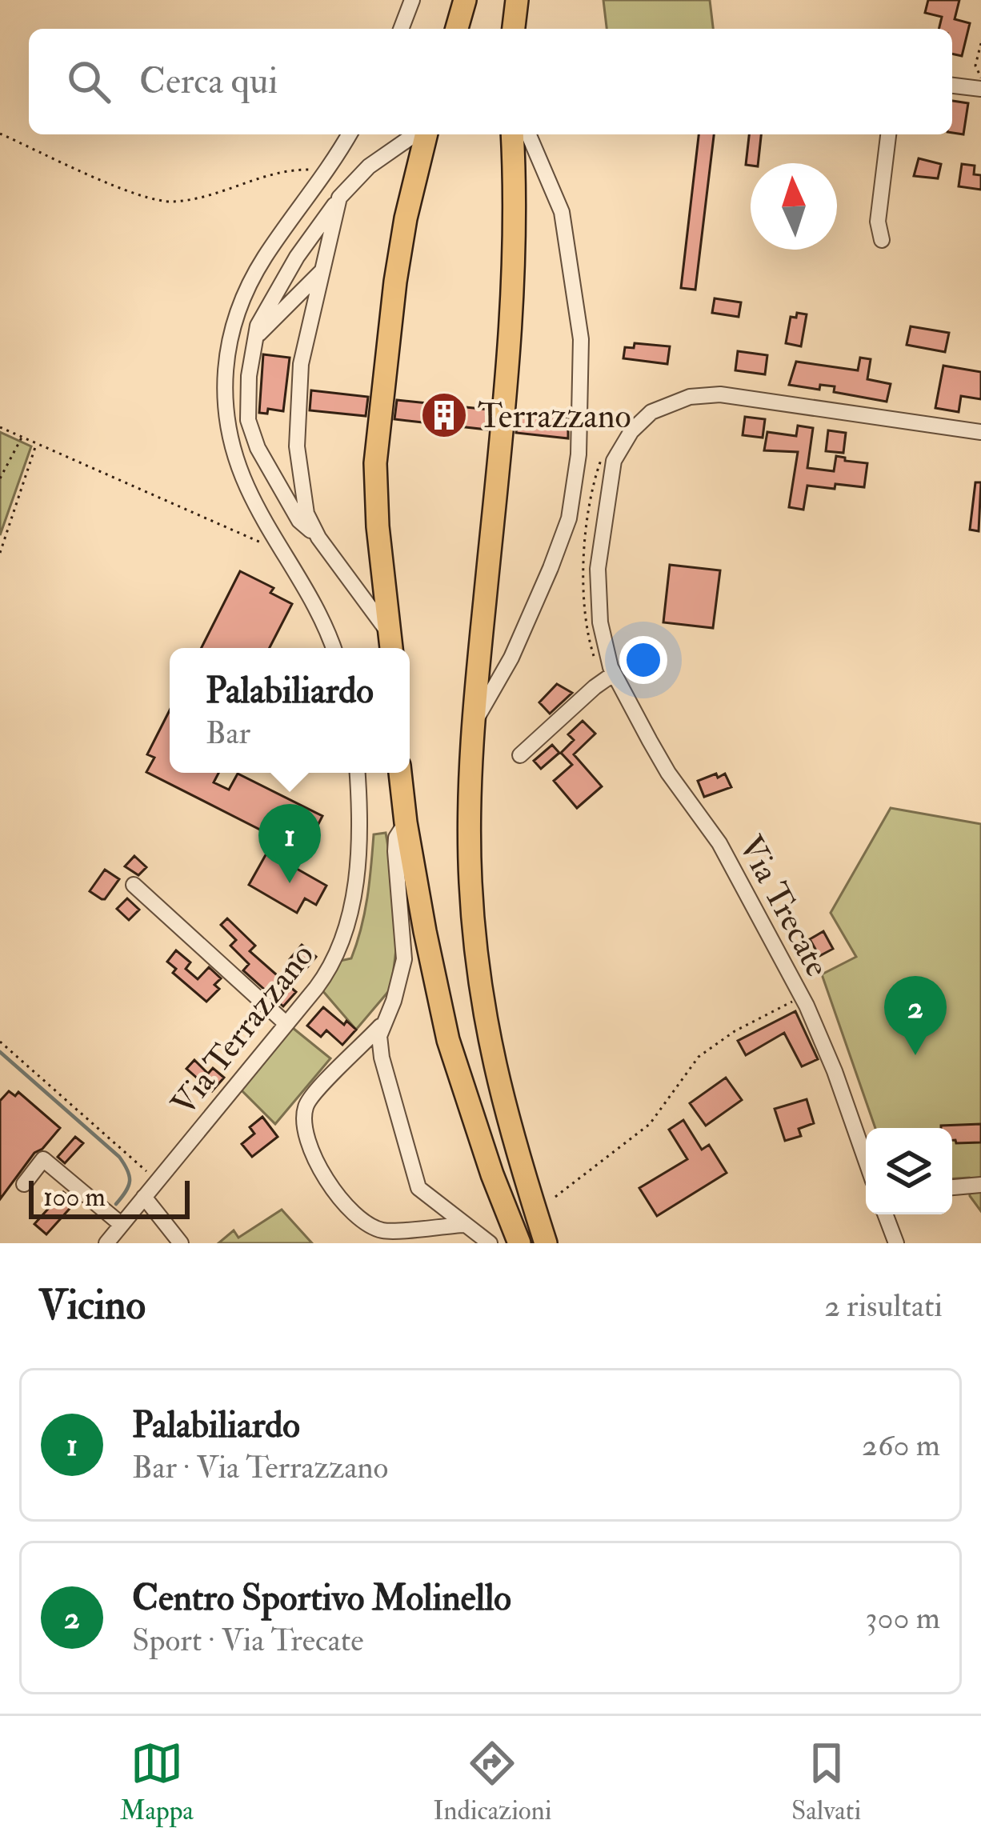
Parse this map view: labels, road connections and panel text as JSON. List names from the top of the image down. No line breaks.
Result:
{"streets":{"street":["Via Trecate","Via Terrazzano"]},"places":{"building":["Terrazzano"]},"scale_bar":"100 m","north":"top","page":{"search":"Cerca qui","popup":["Palabiliardo","Bar"],"pins":["1","2"],"scale":"100 m","heading":["Vicino","2 risultati"],"list":[{"mark":"1","name":"Palabiliardo","note":"Bar · Via Terrazzano","value":"260 m"},{"mark":"2","name":"Centro Sportivo Molinello","note":"Sport · Via Trecate","value":"300 m"}],"nav":["Mappa","Indicazioni","Salvati"]}}
